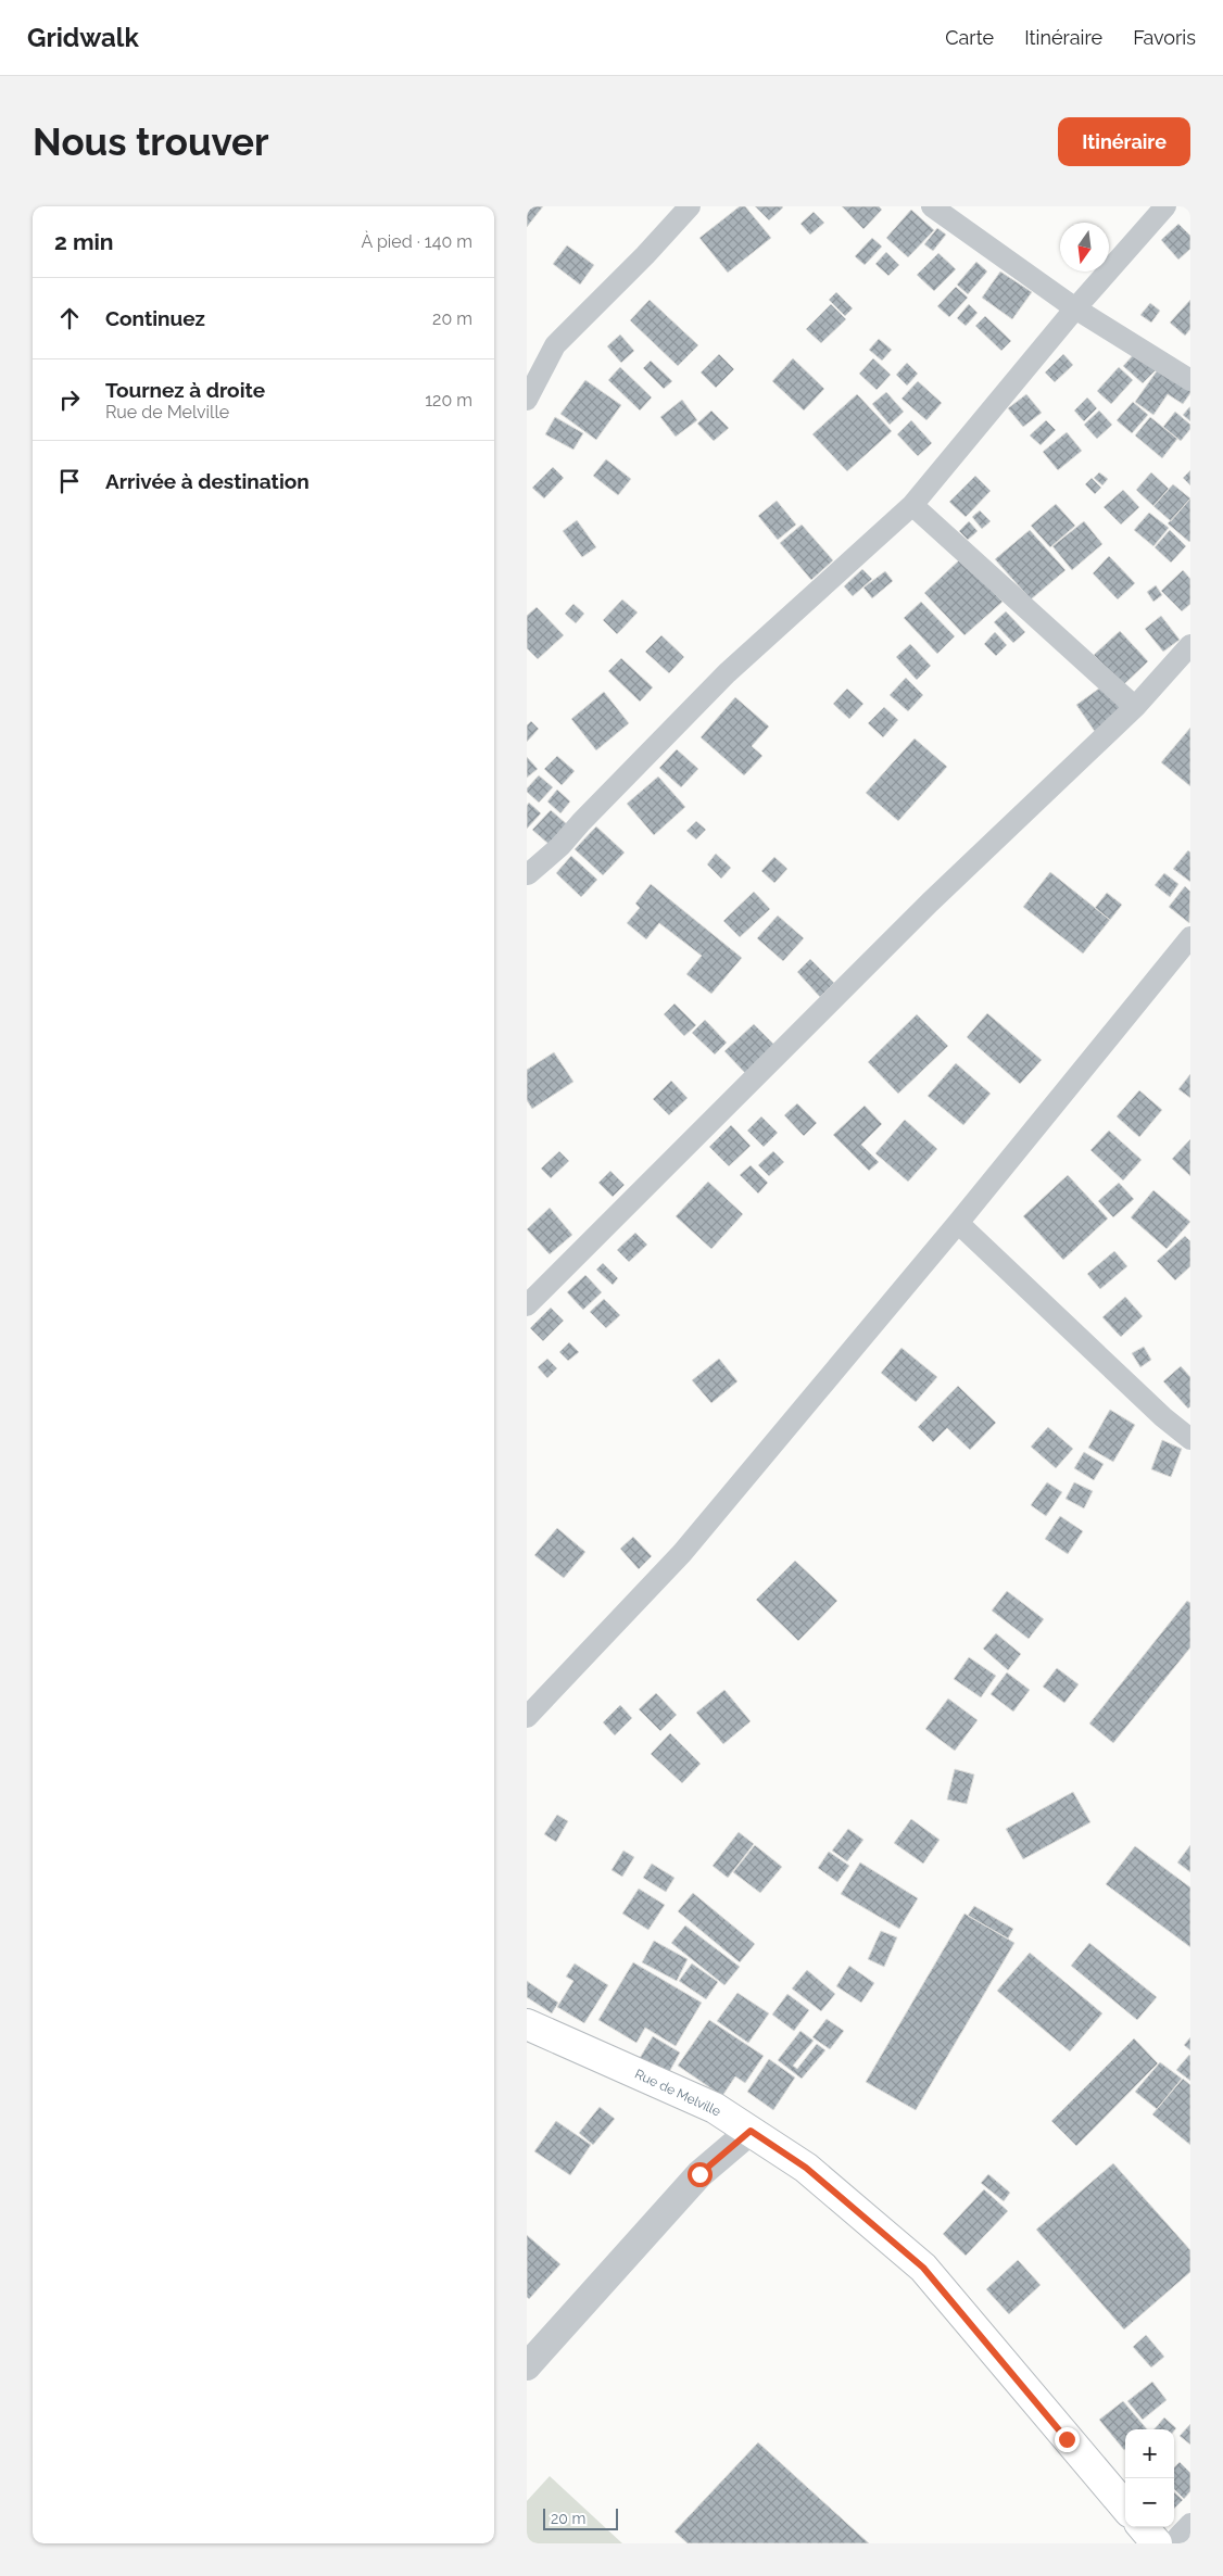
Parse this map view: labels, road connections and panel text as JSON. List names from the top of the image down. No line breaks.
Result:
{"streets":{"main road":["Rue de Melville"]},"scale_bar":"20 m","north":"bottom","page":{"header":"Gridwalk","nav":["Carte","Itinéraire","Favoris"],"buttons":"Itinéraire","title":"Nous trouver","heading":["2 min","À pied · 140 m"],"list":[["Continuez","20 m"],["Tournez à droite","Rue de Melville","120 m"],"Arrivée à destination"],"map_buttons":["+","−"],"scale":"20 m"}}
